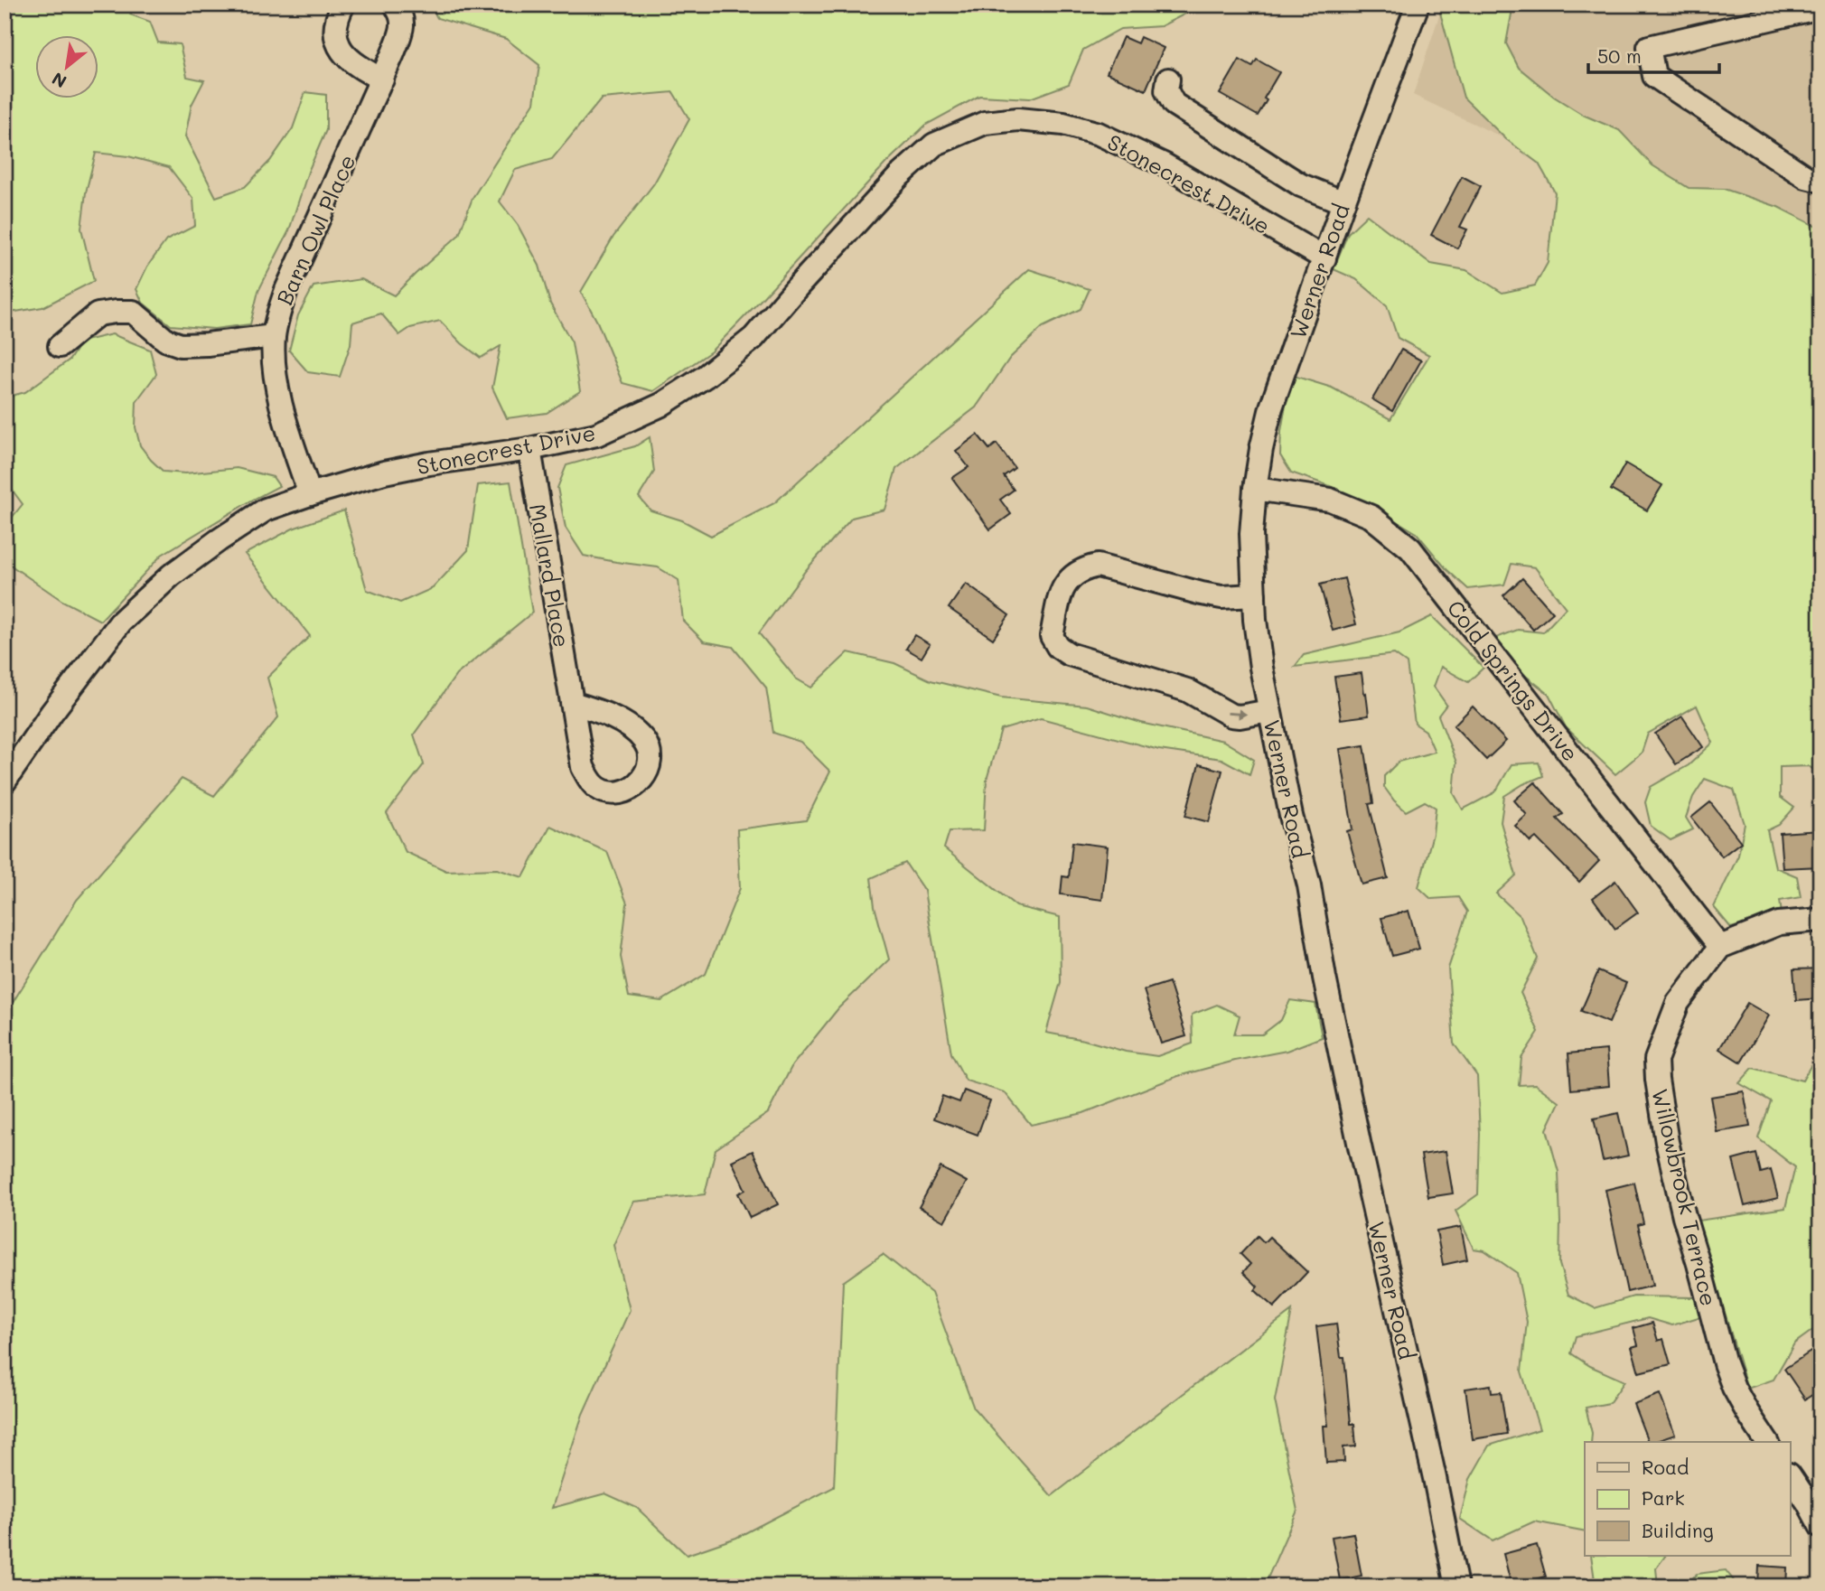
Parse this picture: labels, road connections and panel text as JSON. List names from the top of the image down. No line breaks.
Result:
{"streets":{"street":["Stonecrest Drive","Barn Owl Place","Werner Road","Mallard Place","Cold Springs Drive","Willowbrook Terrace"]},"crossings":[["Stonecrest Drive","Barn Owl Place"],["Stonecrest Drive","Werner Road"],["Stonecrest Drive","Mallard Place"],["Werner Road","Cold Springs Drive"],["Cold Springs Drive","Willowbrook Terrace"]],"legend":["Road","Park","Building"],"scale_bar":"50 m","north":"bottom left"}
